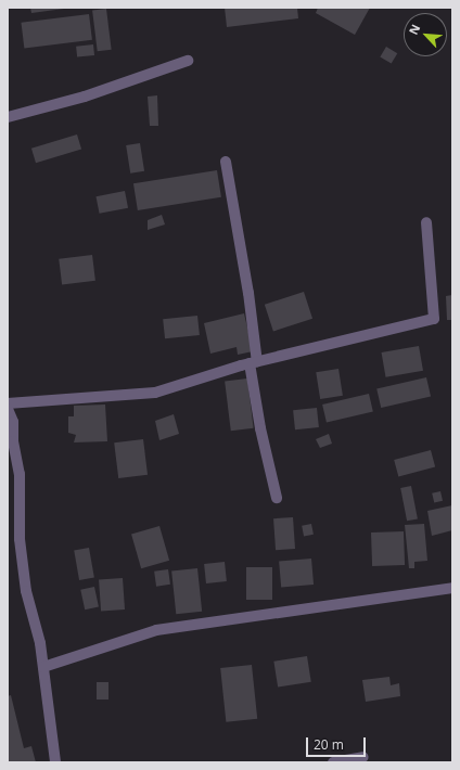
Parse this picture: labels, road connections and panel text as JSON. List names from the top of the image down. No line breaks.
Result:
{"scale_bar":"20 m","north":"top left"}
